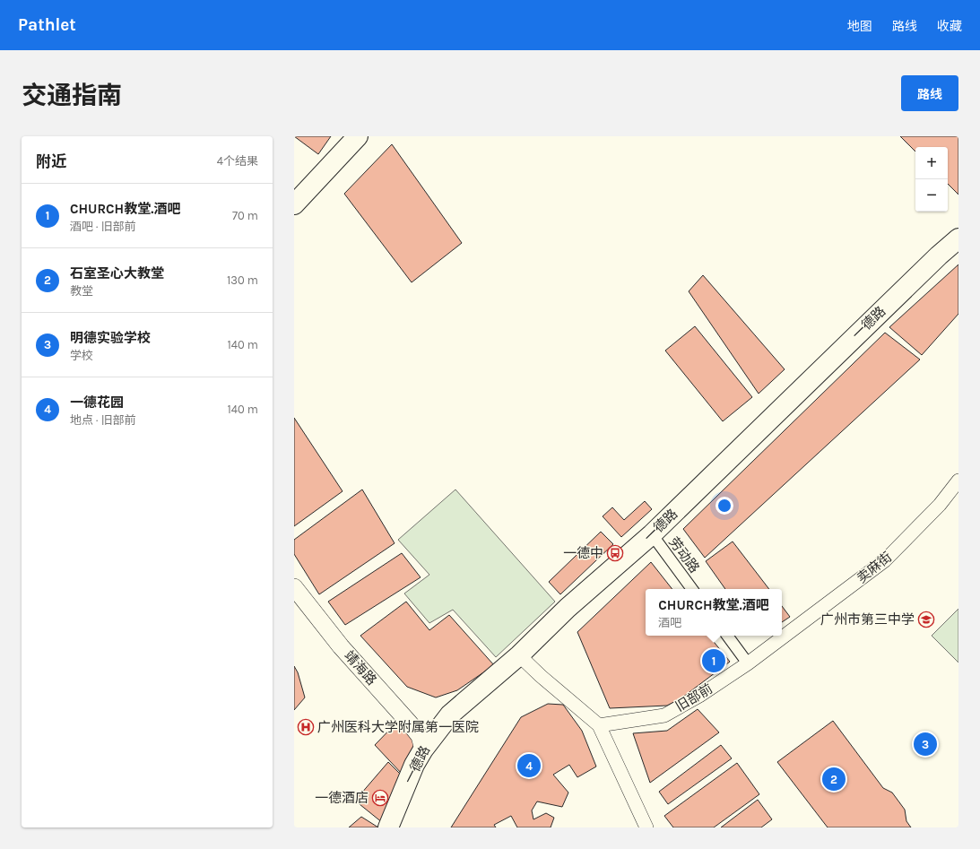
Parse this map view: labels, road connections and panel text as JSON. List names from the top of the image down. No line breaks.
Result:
{"streets":{"main road":["一德路"],"street":["劳动路","卖麻街","靖海路","旧部前"]},"crossings":[["一德路","劳动路"],["一德路","靖海路"],["卖麻街","旧部前"]],"places":{"bus stop":["一德中"],"school or university":["广州市第三中学"],"hospital":["广州医科大学附属第一医院"],"hotel":["一德酒店"]},"page":{"header":"Pathlet","nav":["地图","路线","收藏"],"title":"交通指南","buttons":"路线","heading":["附近","4个结果"],"map_buttons":["+","−"],"list":[{"mark":"1","name":"CHURCH教堂.酒吧","note":"酒吧 · 旧部前","value":"70 m"},{"mark":"2","name":"石室圣心大教堂","note":"教堂","value":"130 m"},{"mark":"3","name":"明德实验学校","note":"学校","value":"140 m"},{"mark":"4","name":"一德花园","note":"地点 · 旧部前","value":"140 m"}],"popup":["CHURCH教堂.酒吧","酒吧"],"pins":["1","3","4","2"]}}
